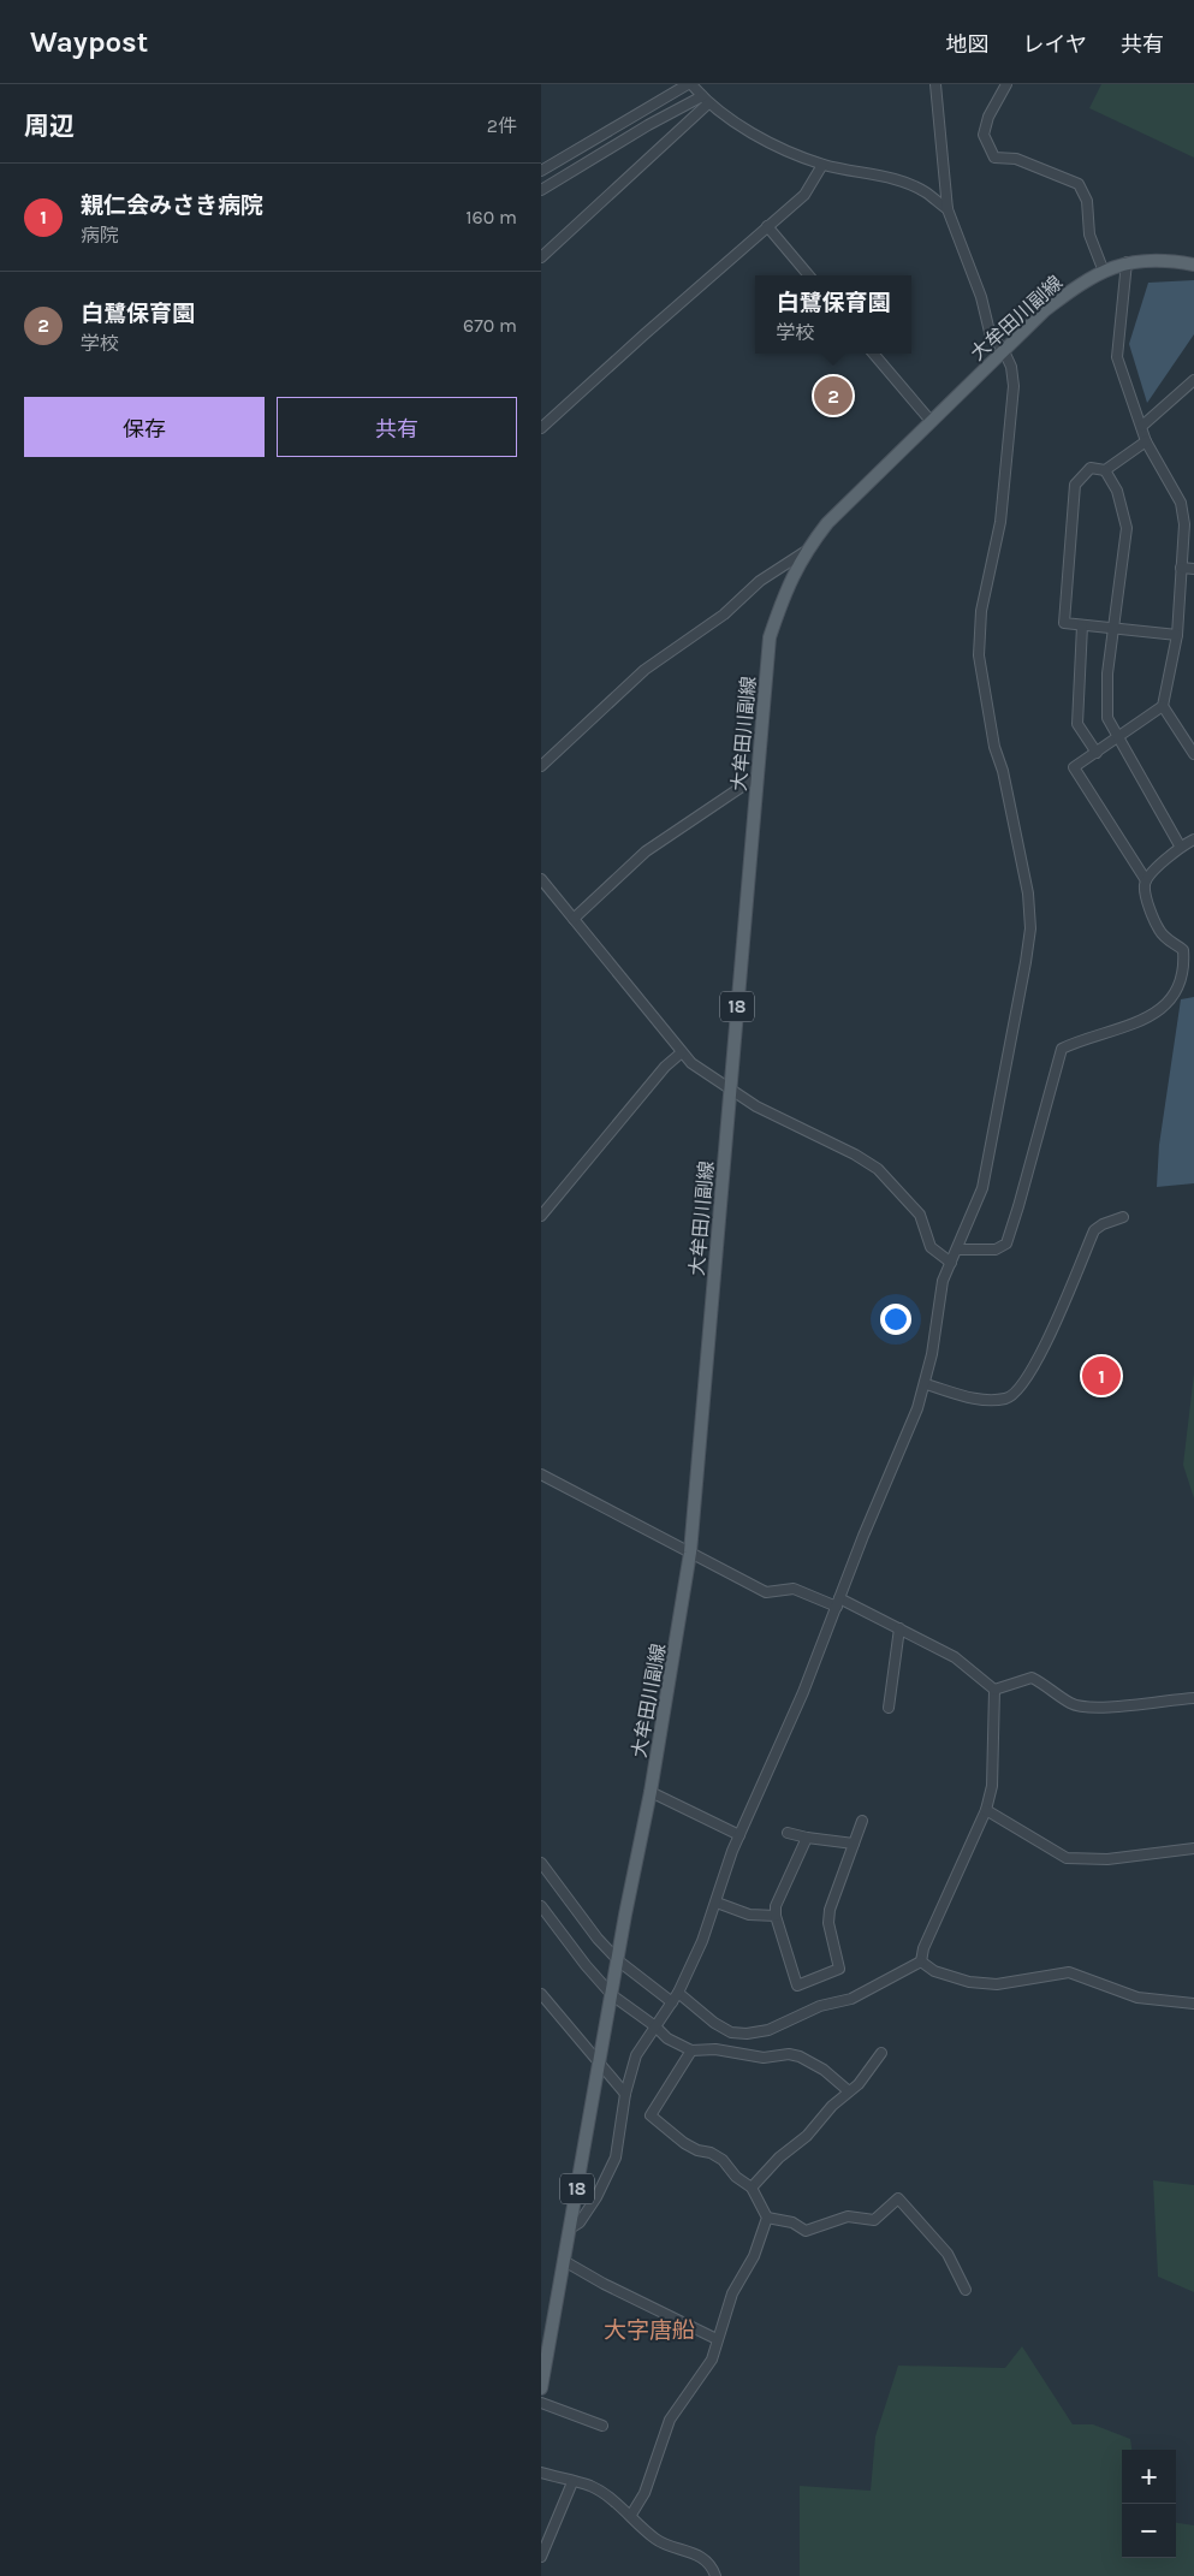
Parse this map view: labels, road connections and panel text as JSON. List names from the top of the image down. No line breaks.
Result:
{"streets":{"main road":["大牟田川副線","18"]},"districts":["大字唐船"],"page":{"header":"Waypost","nav":["地図","レイヤ","共有"],"heading":["周辺","2件"],"list":[{"mark":"1","name":"親仁会みさき病院","note":"病院","value":"160 m"},{"mark":"2","name":"白鷺保育園","note":"学校","value":"670 m"}],"popup":["白鷺保育園","学校"],"pins":["2","1"],"buttons":["保存","共有"],"map_buttons":["+","−"]}}
